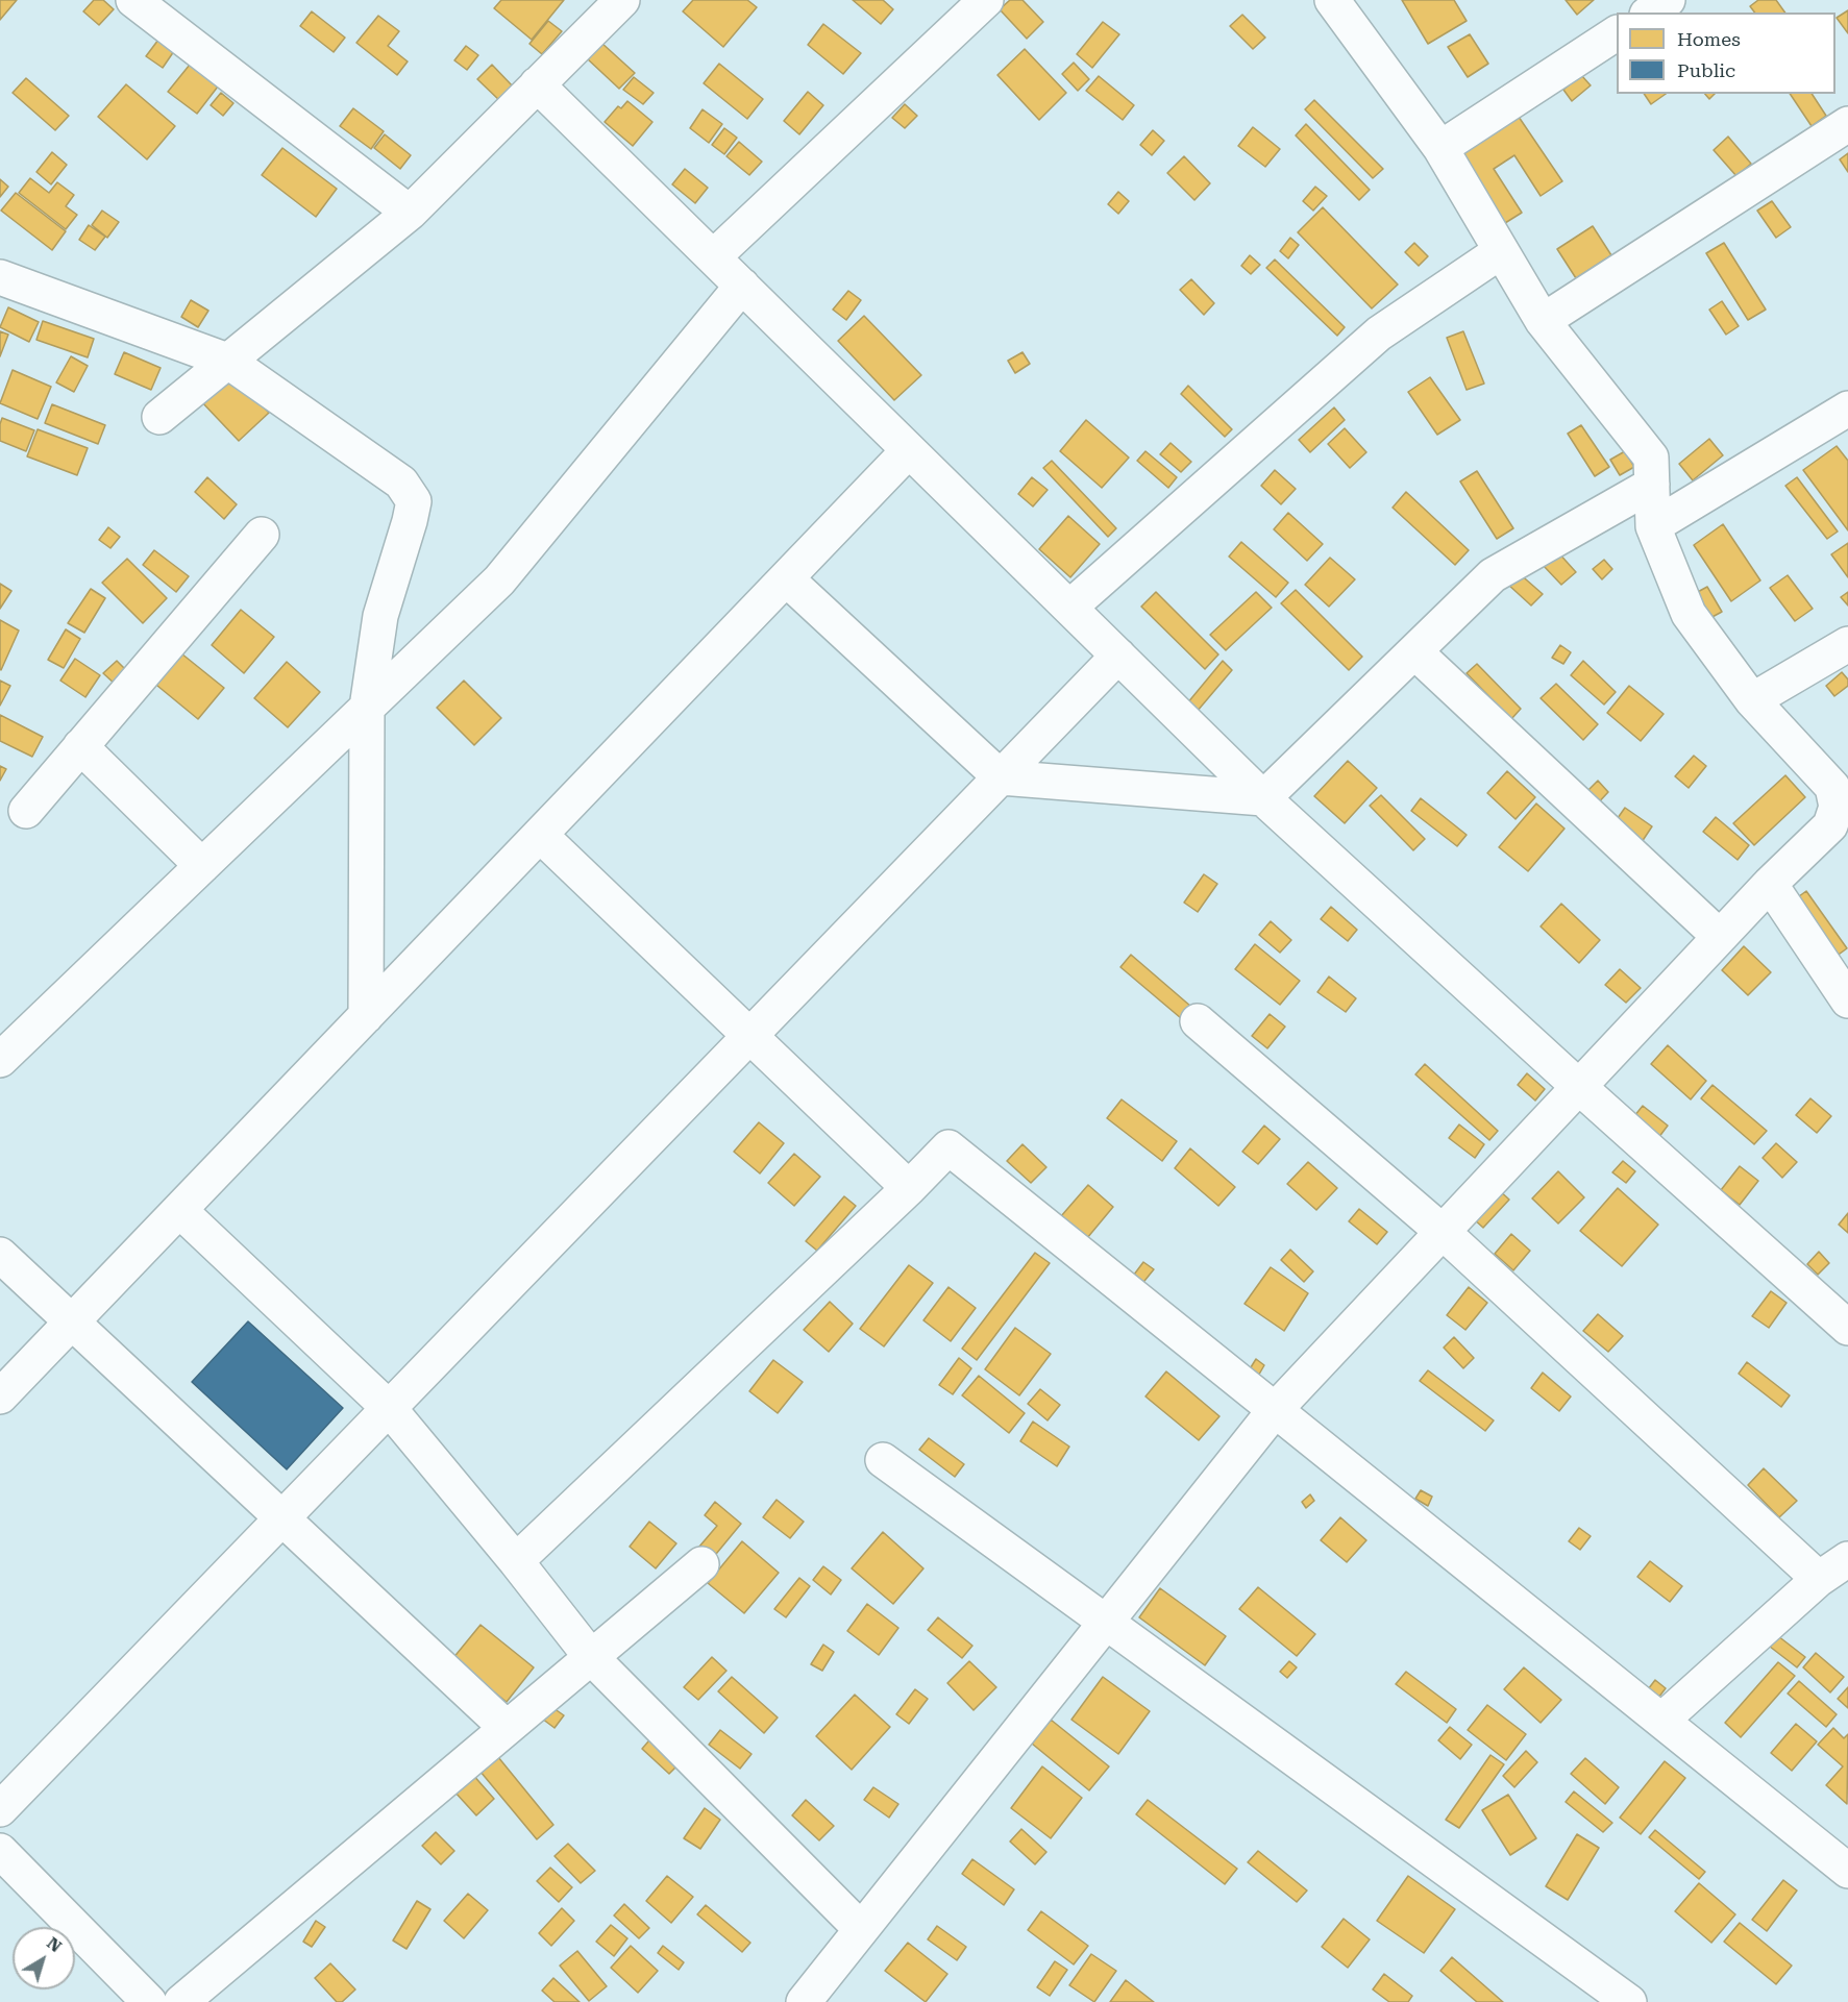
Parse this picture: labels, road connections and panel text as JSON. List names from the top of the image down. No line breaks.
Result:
{"legend":["Homes","Public"],"north":"top right"}
